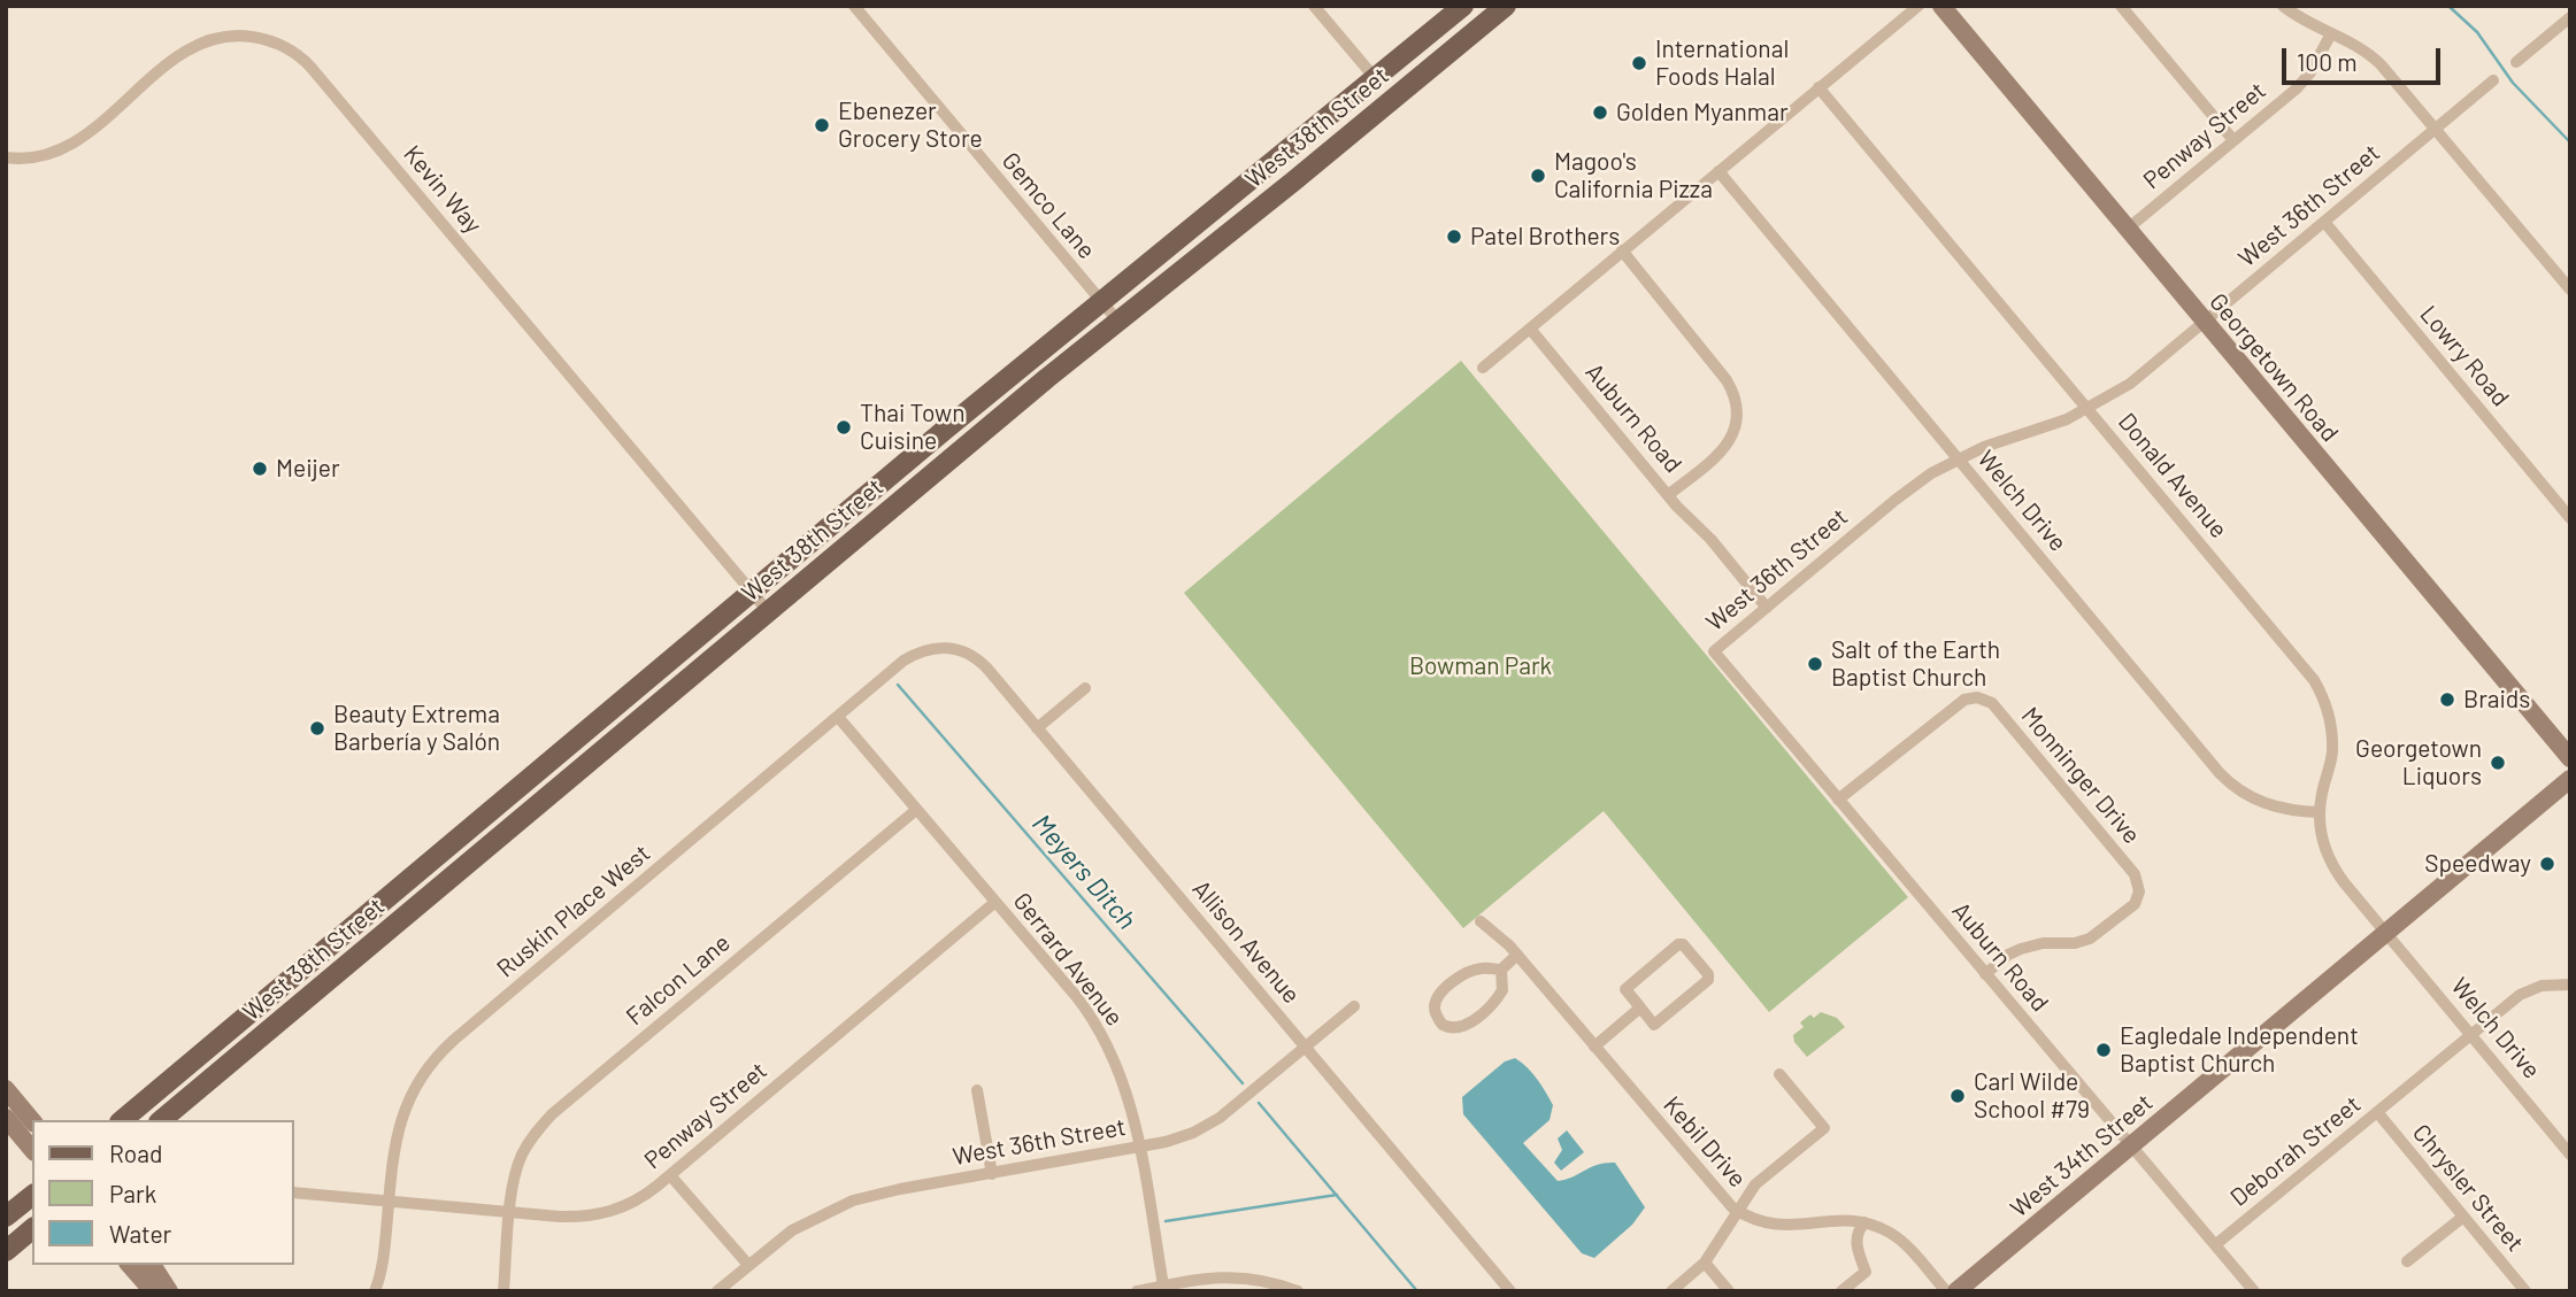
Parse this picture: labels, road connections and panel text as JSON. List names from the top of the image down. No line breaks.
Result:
{"streets":{"main road":["West 38th Street","Georgetown Road","West 34th Street"],"street":["Penway Street","Kevin Way","Gemco Lane","West 36th Street","Lowry Road","Auburn Road","Donald Avenue","Welch Drive","Monninger Drive","Ruskin Place West","Allison Avenue","Gerrard Avenue","Falcon Lane","Kebil Drive","Deborah Street","Chrysler Street"]},"crossings":[["West 38th Street","Kevin Way"],["West 38th Street","Gemco Lane"],["Penway Street","Georgetown Road"],["Penway Street","Ruskin Place West"],["Penway Street","Gerrard Avenue"],["Penway Street","Falcon Lane"],["West 36th Street","Lowry Road"],["West 36th Street","Georgetown Road"],["West 36th Street","Auburn Road"],["West 36th Street","Donald Avenue"],["West 36th Street","Welch Drive"],["West 36th Street","Allison Avenue"],["West 36th Street","Gerrard Avenue"],["Auburn Road","Monninger Drive"],["Auburn Road","Deborah Street"],["Auburn Road","West 34th Street"],["Donald Avenue","Welch Drive"],["Donald Avenue","West 34th Street"],["Welch Drive","Deborah Street"],["Welch Drive","West 34th Street"],["Ruskin Place West","Allison Avenue"],["Ruskin Place West","Gerrard Avenue"],["Gerrard Avenue","Falcon Lane"],["Deborah Street","Chrysler Street"]],"water":["Meyers Ditch"],"parks":["Bowman Park"],"places":["International Foods Halal","Golden Myanmar","Ebenezer Grocery Store","Magoo's California Pizza","Patel Brothers","Thai Town Cuisine","Meijer","Salt of the Earth Baptist Church","Braids","Beauty Extrema Barbería y Salón","Georgetown Liquors","Speedway","Eagledale Independent Baptist Church","Carl Wilde School #79"],"legend":["Road","Park","Water"],"scale_bar":"100 m"}
